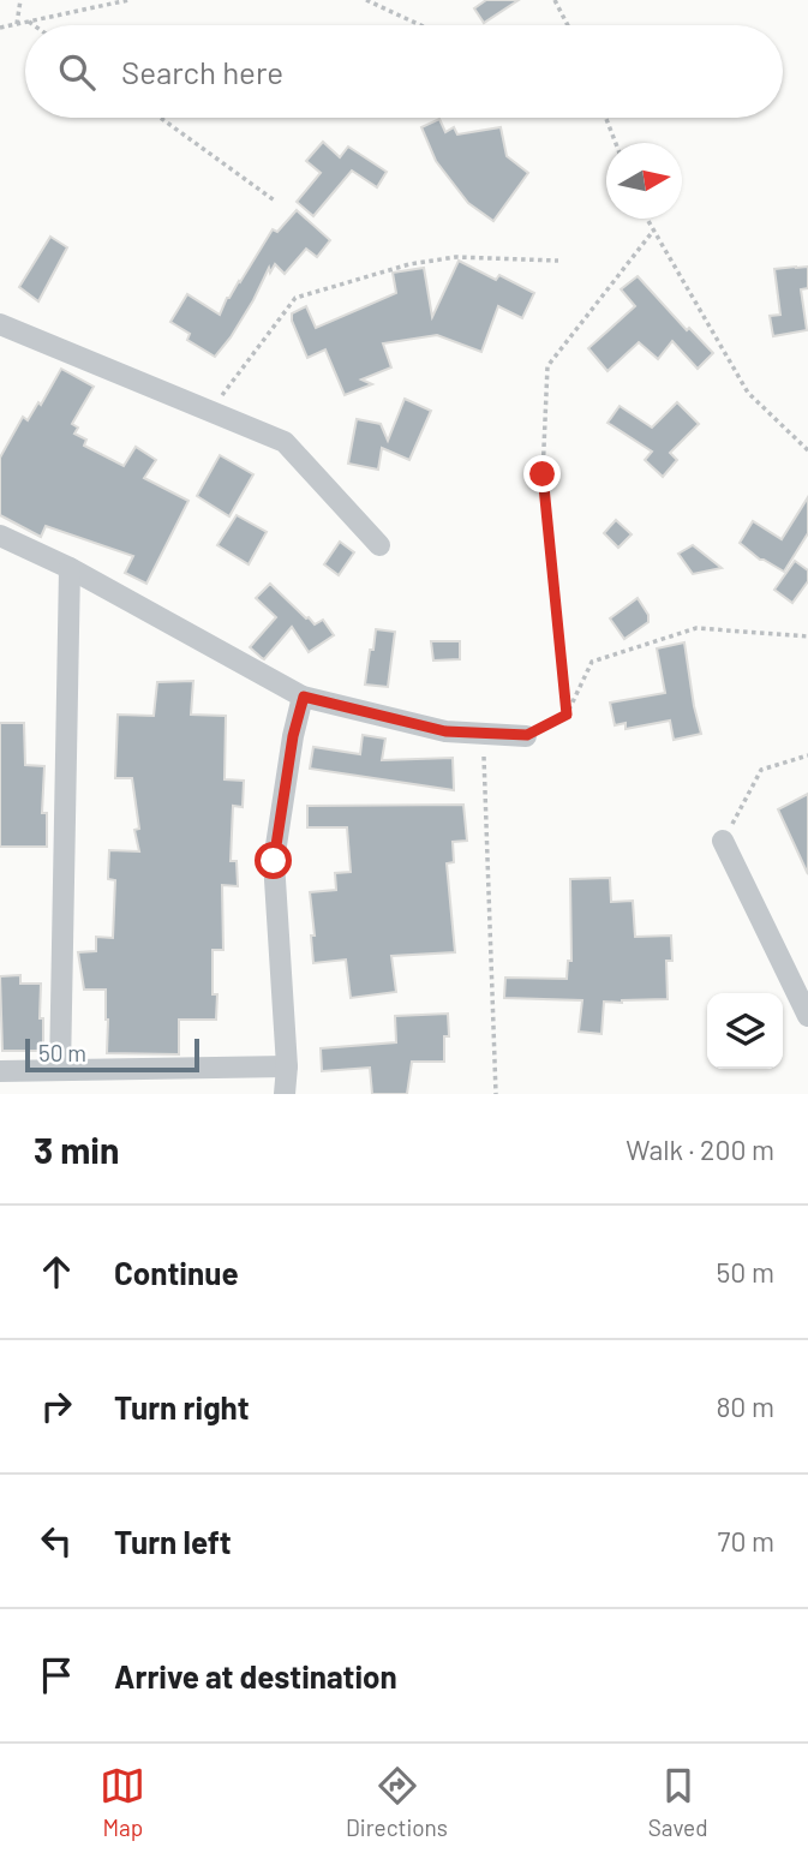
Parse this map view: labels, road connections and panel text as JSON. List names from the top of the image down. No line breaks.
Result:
{"scale_bar":"50 m","north":"right","page":{"search":"Search here","scale":"50 m","heading":["3 min","Walk · 200 m"],"list":[["Continue","50 m"],["Turn right","80 m"],["Turn left","70 m"],"Arrive at destination"],"nav":["Map","Directions","Saved"]}}
